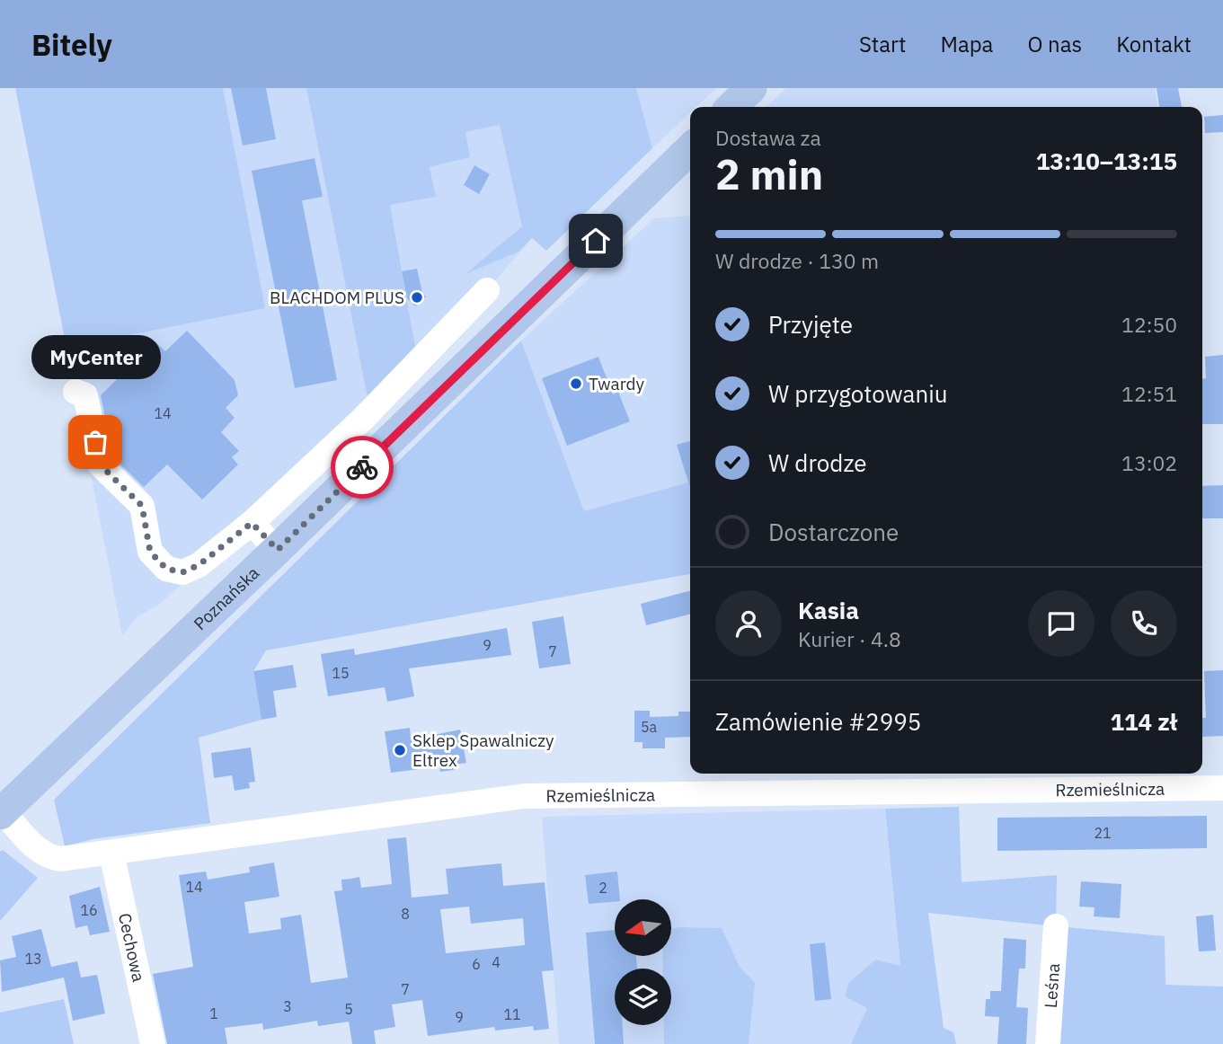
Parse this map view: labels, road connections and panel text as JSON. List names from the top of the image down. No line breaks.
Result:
{"streets":{"main road":["Poznańska"],"street":["Rzemieślnicza","Cechowa","Leśna"]},"crossings":[["Poznańska","Rzemieślnicza"],["Rzemieślnicza","Cechowa"]],"places":["BLACHDOM PLUS","Twardy","MyCenter","Sklep Spawalniczy Eltrex"],"house_numbers":["14","9","7","15","5a","21","14","2","16","8","13","4","6","7","3","5","1","11","9"],"north":"left","page":{"header":"Bitely","nav":["Start","Mapa","O nas","Kontakt"],"heading":["2 min","Dostawa za","13:10–13:15"],"panel":["Kasia","Kurier · 4.8","Zamówienie #2995","114 zł"],"bar":"W drodze · 130 m","list":[["Przyjęte","12:50"],["W przygotowaniu","12:51"],["W drodze","13:02"],"Dostarczone"],"bubble":"MyCenter"}}
